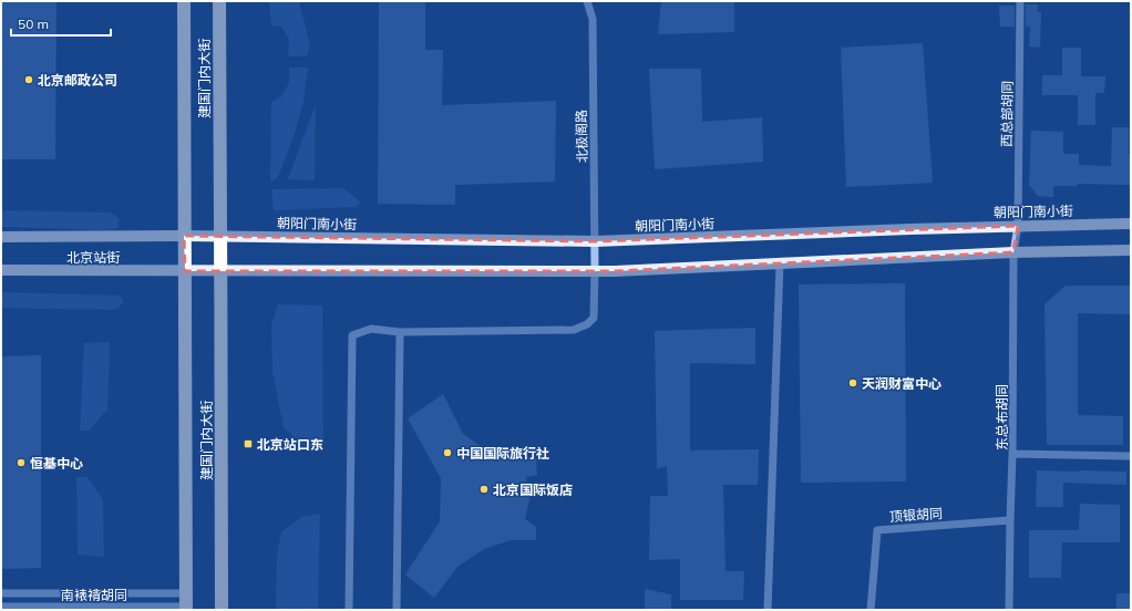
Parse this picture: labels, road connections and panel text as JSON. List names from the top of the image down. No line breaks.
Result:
{"streets":{"highway":["建国门内大街"],"main road":["朝阳门南小街","北京站街"],"street":["西总部胡同","北极阁路","东总布胡同","顶银胡同","南裱褙胡同"]},"crossings":[["建国门内大街","朝阳门南小街"],["建国门内大街","北京站街"],["建国门内大街","南裱褙胡同"],["西总部胡同","朝阳门南小街"],["西总部胡同","东总布胡同"],["北极阁路","朝阳门南小街"],["朝阳门南小街","北京站街"],["朝阳门南小街","东总布胡同"],["东总布胡同","顶银胡同"]],"places":{"other":["北京邮政公司","天润财富中心","中国国际旅行社","恒基中心","北京国际饭店"],"transit":["北京站口东"]},"scale_bar":"50 m"}
